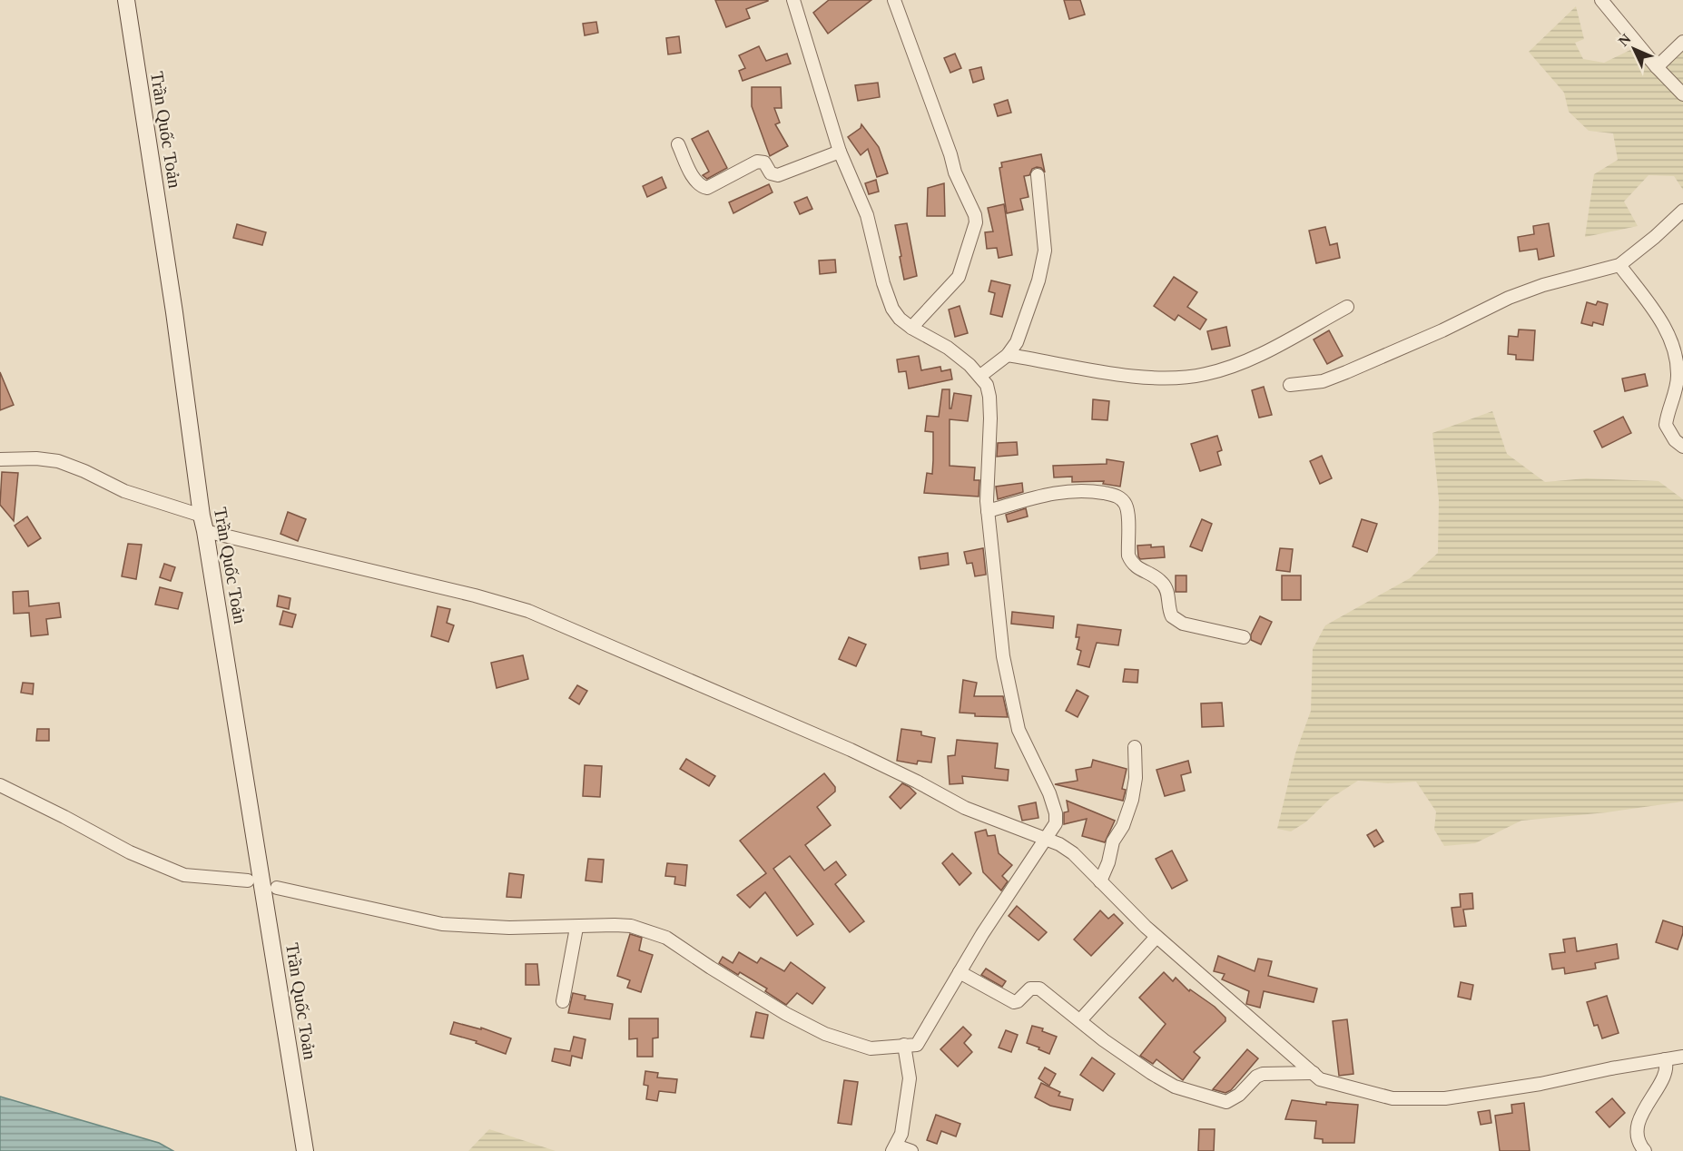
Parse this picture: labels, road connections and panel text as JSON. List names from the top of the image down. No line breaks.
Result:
{"streets":{"main road":["Trần Quốc Toản"]},"north":"top left"}
